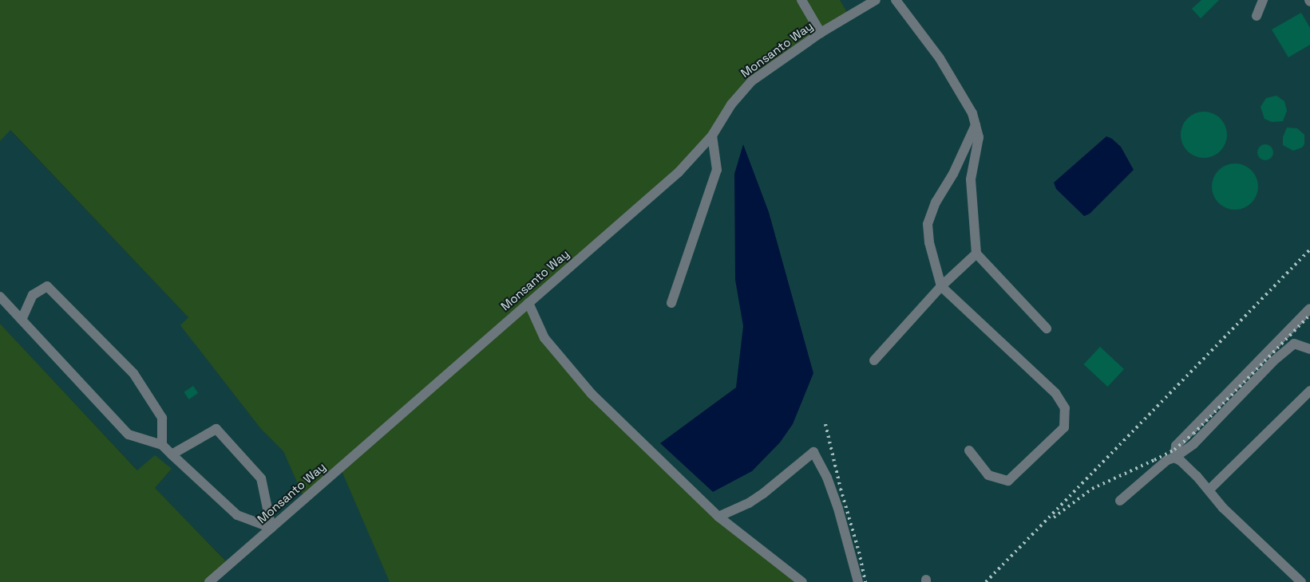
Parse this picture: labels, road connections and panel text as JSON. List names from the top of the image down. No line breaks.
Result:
{"streets":{"street":["Monsanto Way"]}}
